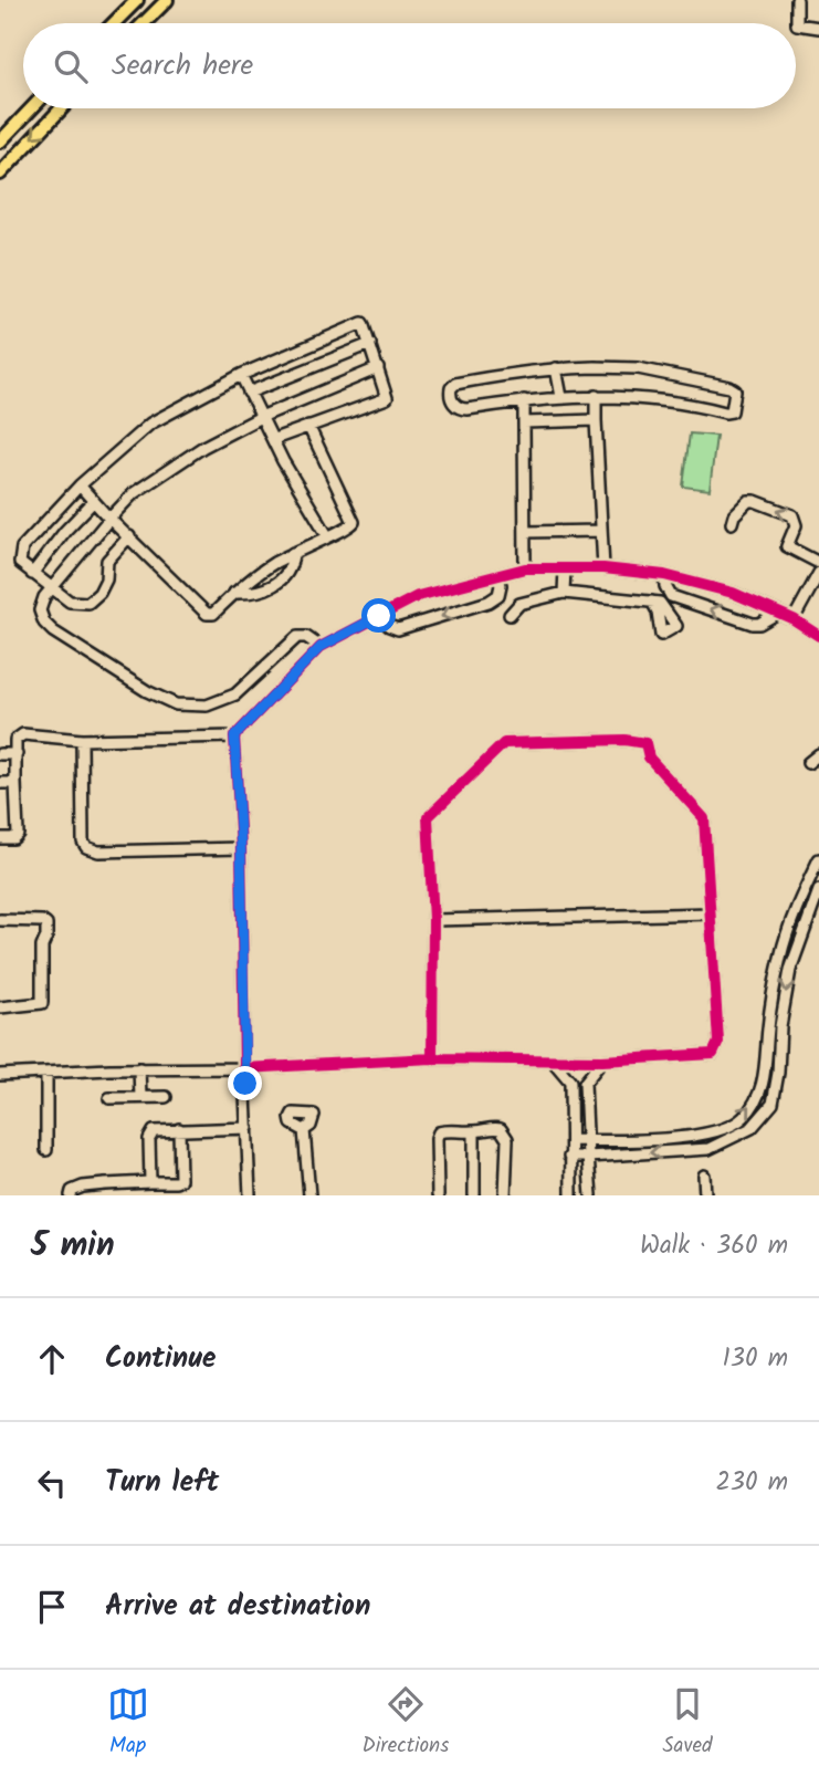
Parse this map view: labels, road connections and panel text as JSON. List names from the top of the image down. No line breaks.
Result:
{"page":{"search":"Search here","heading":["5 min","Walk · 360 m"],"list":[["Continue","130 m"],["Turn left","230 m"],"Arrive at destination"],"nav":["Map","Directions","Saved"]}}
